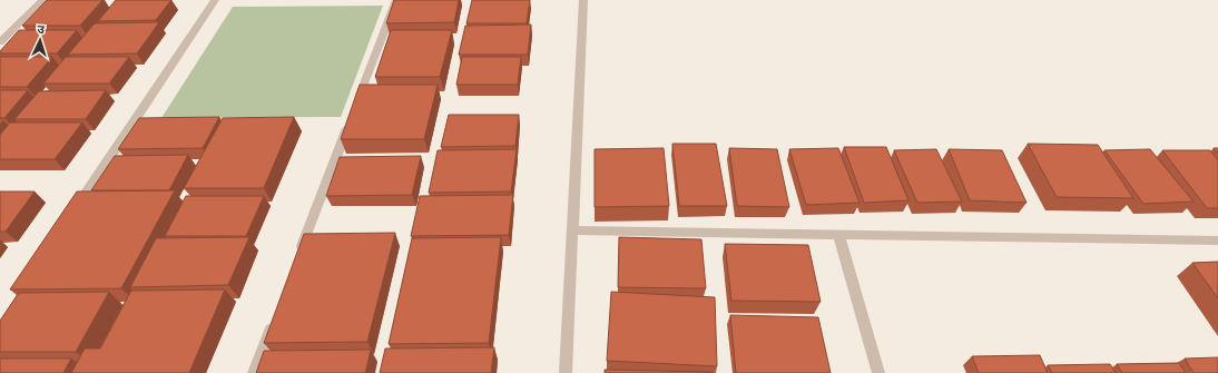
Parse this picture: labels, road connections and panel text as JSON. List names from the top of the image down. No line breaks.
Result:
{"north":"top"}
